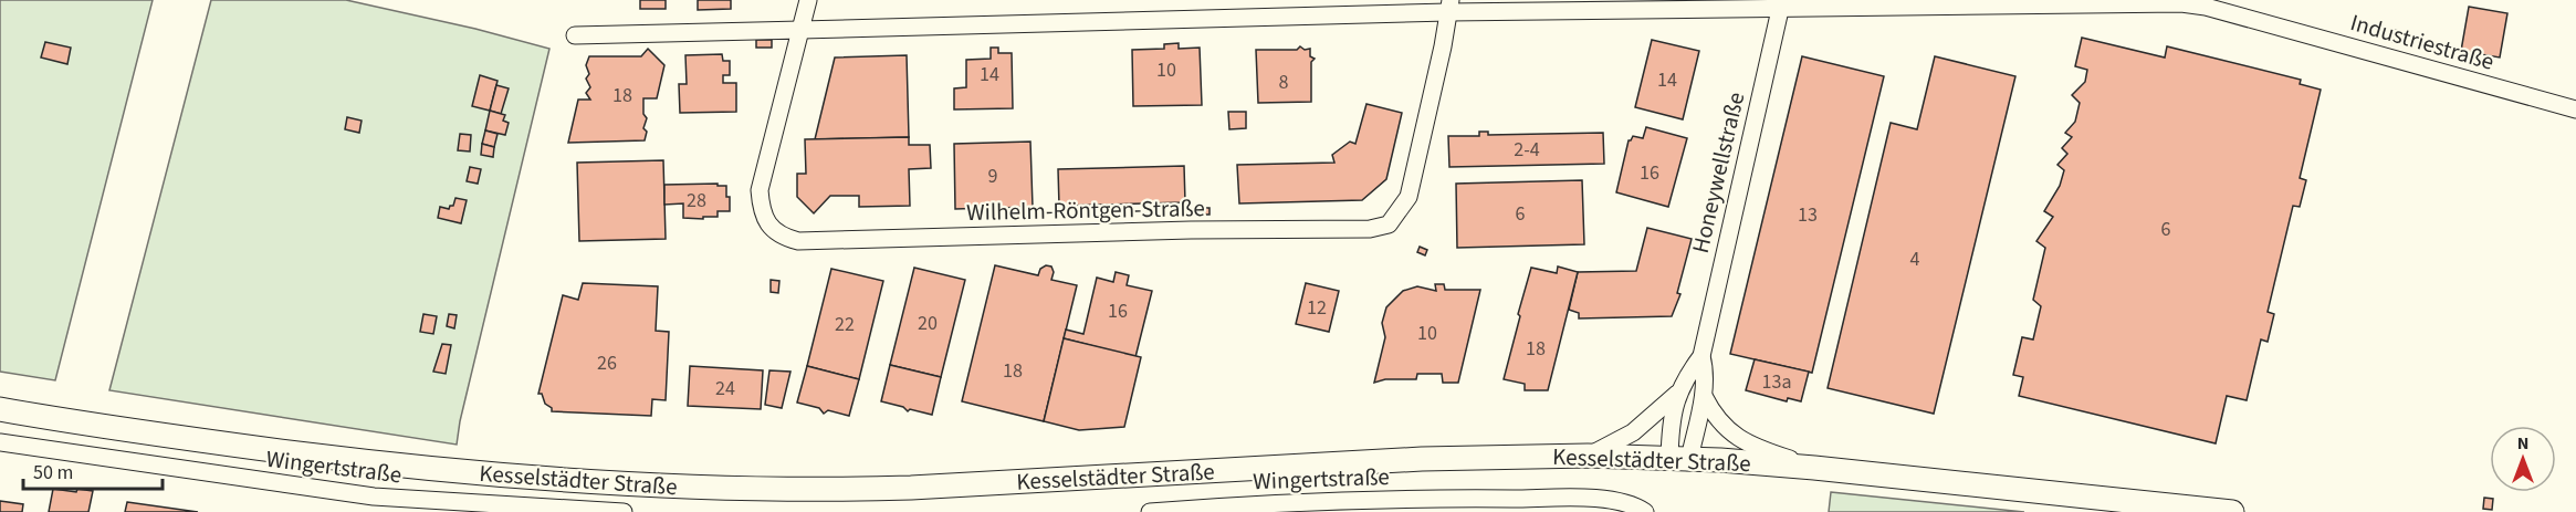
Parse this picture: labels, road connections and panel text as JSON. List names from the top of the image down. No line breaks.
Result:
{"streets":{"main road":["Kesselstädter Straße"],"street":["Industriestraße","Honeywellstraße","Wilhelm-Röntgen-Straße","Wingertstraße"]},"crossings":[["Industriestraße","Honeywellstraße"],["Industriestraße","Wilhelm-Röntgen-Straße"],["Honeywellstraße","Kesselstädter Straße"]],"house_numbers":["10","14","14","8","18","2-4","16","9","28","6","13","6","4","12","16","20","22","10","18","26","18","13a","24"],"scale_bar":"50 m","north":"top"}
